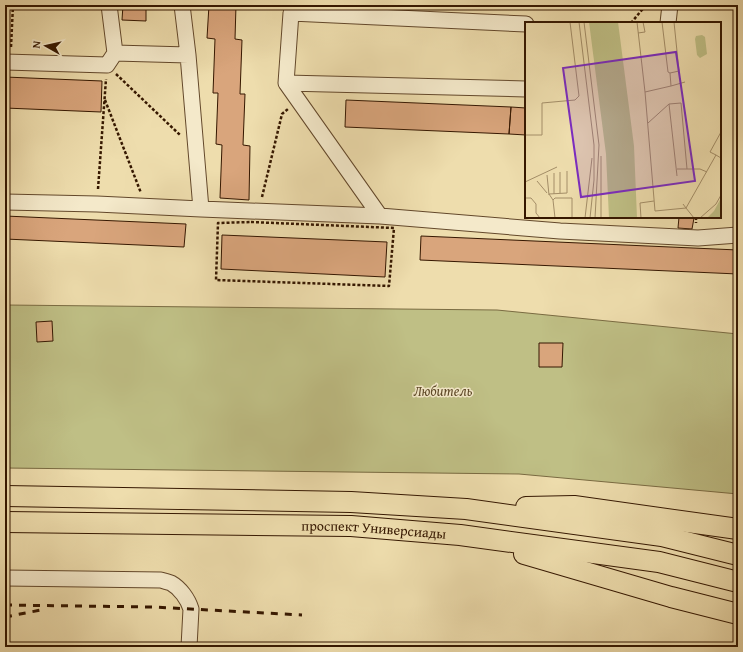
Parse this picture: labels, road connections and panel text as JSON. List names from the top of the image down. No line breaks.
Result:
{"streets":{"main road":["проспект Универсиады"]},"parks":["Любитель"],"north":"left"}
